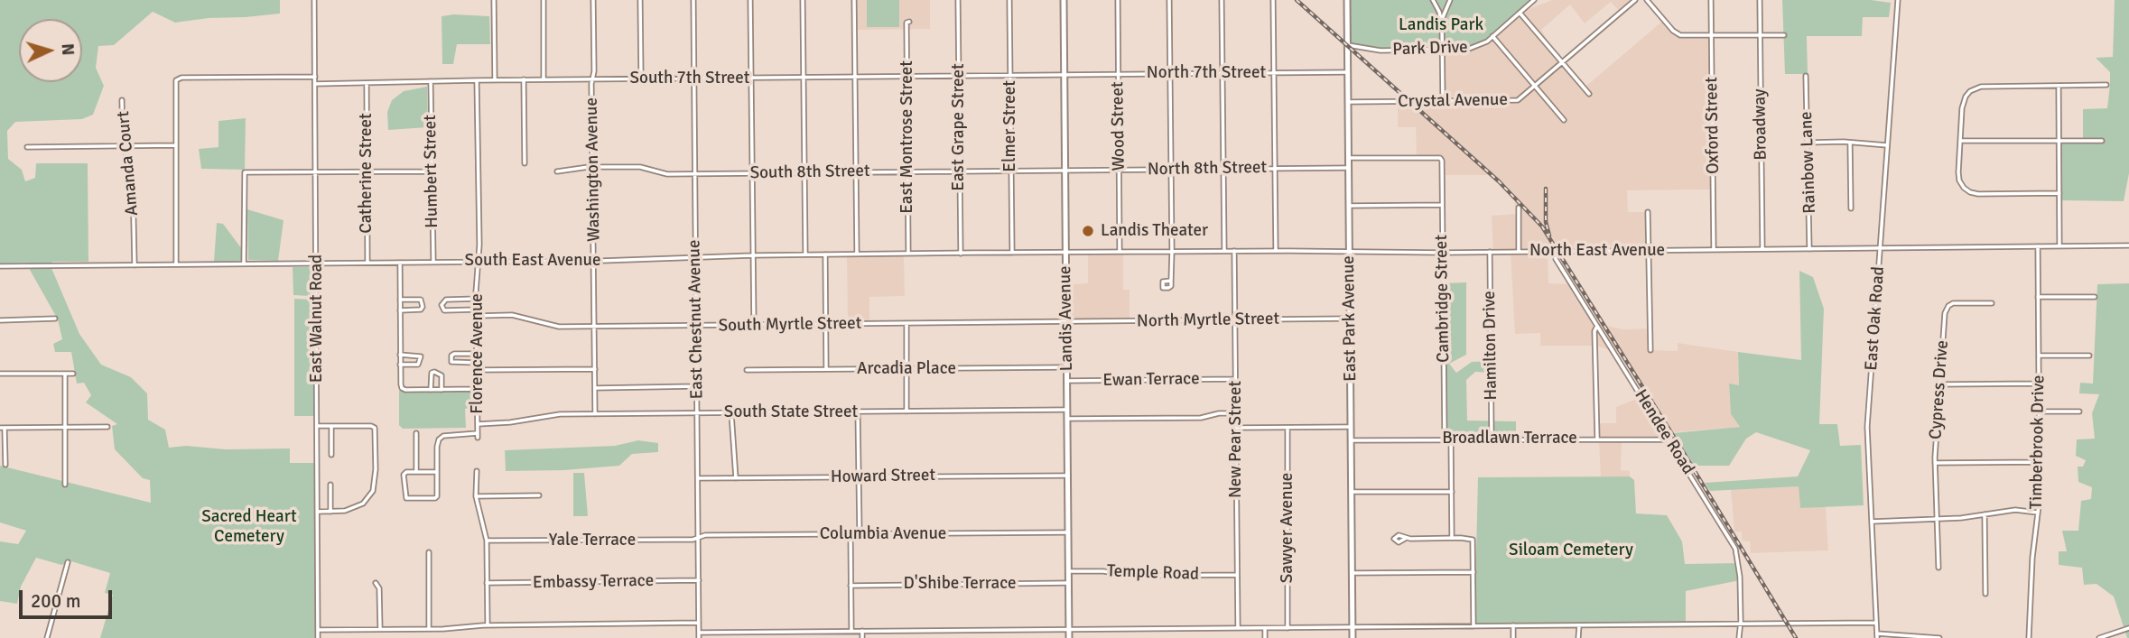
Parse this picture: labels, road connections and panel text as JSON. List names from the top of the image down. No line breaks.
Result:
{"streets":{"main road":["Landis Avenue","East Park Avenue"],"street":["Park Drive","North 7th Street","South 7th Street","Crystal Avenue","Broadway","Oxford Street","Elmer Street","Wood Street","East Grape Street","East Montrose Street","Rainbow Lane","Amanda Court","North 8th Street","Washington Avenue","Humbert Street","South 8th Street","Catherine Street","North East Avenue","South East Avenue","Cambridge Street","East Walnut Road","East Oak Road","East Chestnut Avenue","North Myrtle Street","South Myrtle Street","Hamilton Drive","Florence Avenue","Arcadia Place","Ewan Terrace","Cypress Drive","South State Street","Hendee Road","Broadlawn Terrace","New Pear Street","Timberbrook Drive","Howard Street","Sawyer Avenue","Columbia Avenue","Yale Terrace","Temple Road","Embassy Terrace","D'Shibe Terrace"]},"crossings":[["Park Drive","East Park Avenue"],["North 7th Street","South 7th Street"],["North 7th Street","Wood Street"],["North 7th Street","Landis Avenue"],["North 7th Street","East Park Avenue"],["South 7th Street","Elmer Street"],["South 7th Street","East Grape Street"],["South 7th Street","East Montrose Street"],["South 7th Street","Washington Avenue"],["South 7th Street","Humbert Street"],["South 7th Street","Catherine Street"],["South 7th Street","East Walnut Road"],["South 7th Street","Landis Avenue"],["South 7th Street","East Chestnut Avenue"],["South 7th Street","Florence Avenue"],["Crystal Avenue","East Park Avenue"],["Broadway","North East Avenue"],["Oxford Street","North East Avenue"],["Elmer Street","South 8th Street"],["Elmer Street","South East Avenue"],["Wood Street","North 8th Street"],["Wood Street","North East Avenue"],["East Grape Street","South 8th Street"],["East Grape Street","South East Avenue"],["East Montrose Street","South 8th Street"],["East Montrose Street","South East Avenue"],["Rainbow Lane","North East Avenue"],["Amanda Court","South East Avenue"],["North 8th Street","South 8th Street"],["North 8th Street","Landis Avenue"],["North 8th Street","East Park Avenue"],["Washington Avenue","South 8th Street"],["Washington Avenue","South East Avenue"],["Washington Avenue","South Myrtle Street"],["Washington Avenue","South State Street"],["Humbert Street","South East Avenue"],["South 8th Street","Landis Avenue"],["South 8th Street","East Chestnut Avenue"],["Catherine Street","South East Avenue"],["North East Avenue","South East Avenue"],["North East Avenue","Cambridge Street"],["North East Avenue","Landis Avenue"],["North East Avenue","East Park Avenue"],["North East Avenue","East Oak Road"],["North East Avenue","Hamilton Drive"],["North East Avenue","Hendee Road"],["North East Avenue","New Pear Street"],["North East Avenue","Timberbrook Drive"],["South East Avenue","East Walnut Road"],["South East Avenue","Landis Avenue"],["South East Avenue","East Chestnut Avenue"],["South East Avenue","Florence Avenue"],["Cambridge Street","East Park Avenue"],["Cambridge Street","Broadlawn Terrace"],["Landis Avenue","North Myrtle Street"],["Landis Avenue","South Myrtle Street"],["Landis Avenue","Arcadia Place"],["Landis Avenue","Ewan Terrace"],["Landis Avenue","South State Street"],["Landis Avenue","Howard Street"],["Landis Avenue","Columbia Avenue"],["Landis Avenue","Temple Road"],["Landis Avenue","D'Shibe Terrace"],["East Park Avenue","North Myrtle Street"],["East Park Avenue","Broadlawn Terrace"],["East Chestnut Avenue","South Myrtle Street"],["East Chestnut Avenue","South State Street"],["East Chestnut Avenue","Howard Street"],["East Chestnut Avenue","Columbia Avenue"],["East Chestnut Avenue","Yale Terrace"],["East Chestnut Avenue","Embassy Terrace"],["North Myrtle Street","South Myrtle Street"],["North Myrtle Street","New Pear Street"],["South Myrtle Street","Florence Avenue"],["Hamilton Drive","Broadlawn Terrace"],["Florence Avenue","South State Street"],["Ewan Terrace","New Pear Street"],["Hendee Road","Broadlawn Terrace"],["New Pear Street","Temple Road"],["Columbia Avenue","Yale Terrace"]],"parks":["Landis Park","Sacred Heart Cemetery","Siloam Cemetery"],"places":["Landis Theater"],"scale_bar":"200 m","north":"right"}
